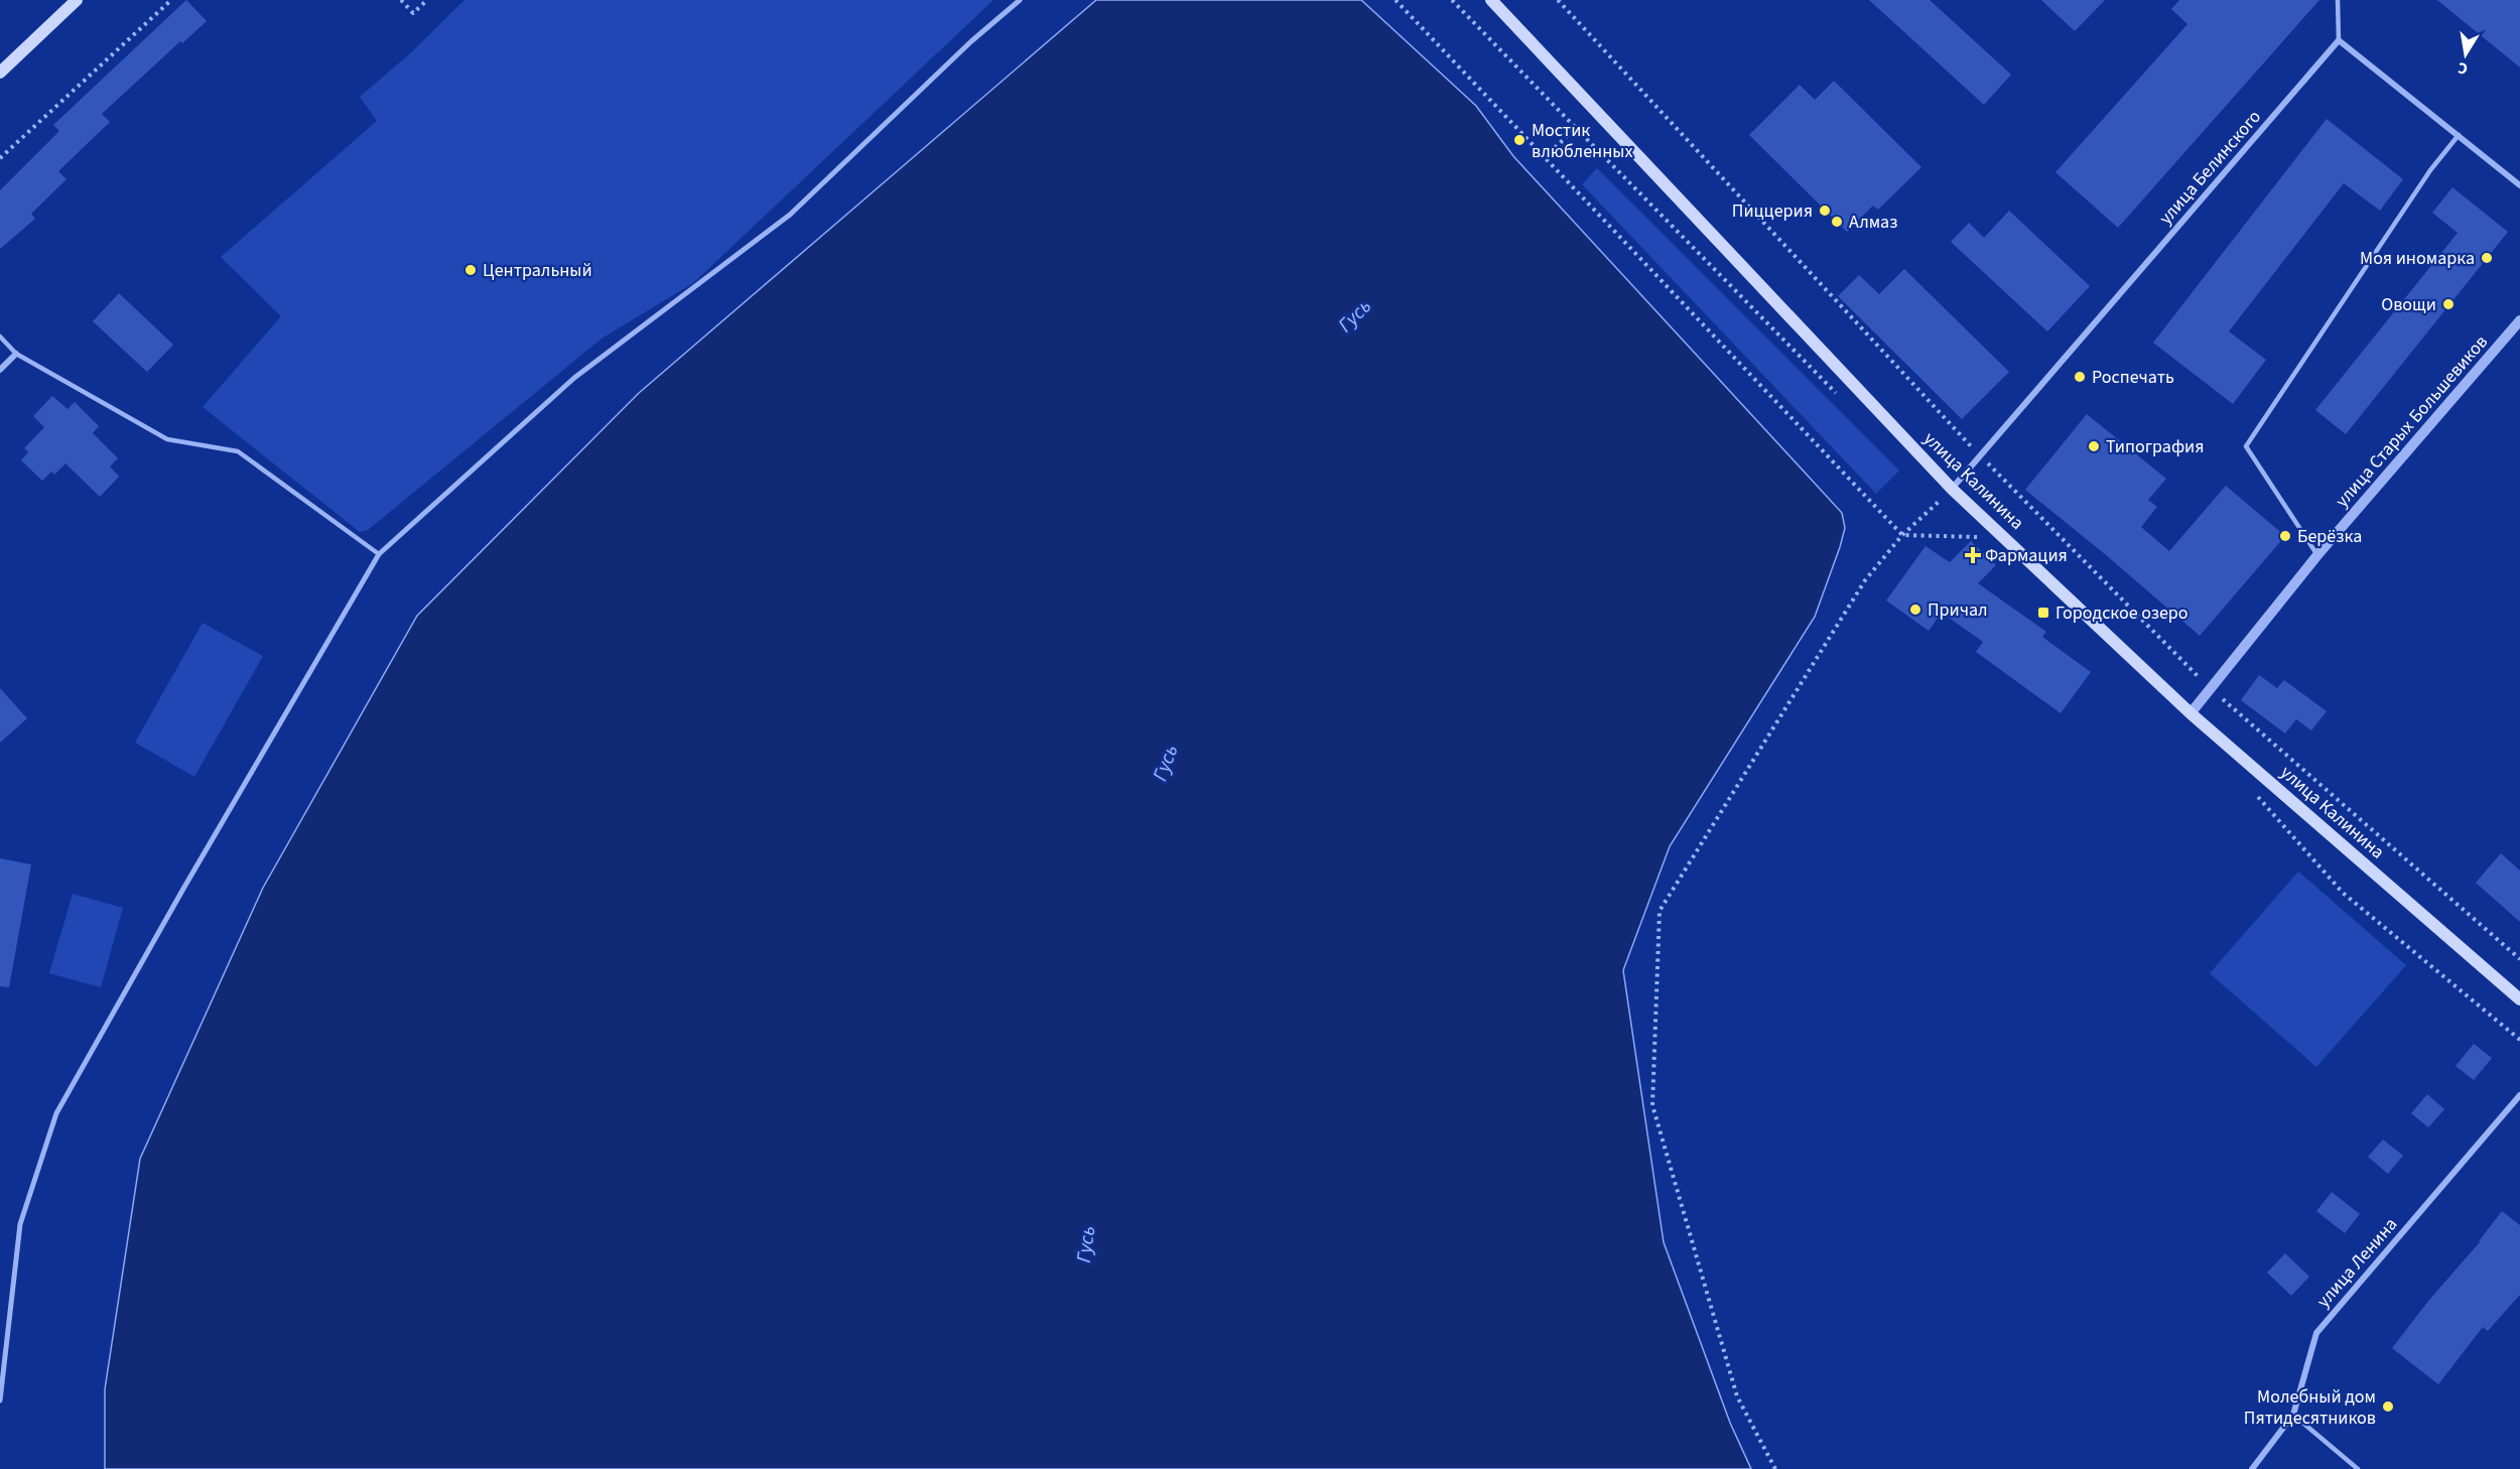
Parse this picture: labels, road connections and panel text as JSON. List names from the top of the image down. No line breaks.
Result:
{"streets":{"main road":["улица Калинина"],"street":["улица Белинского","улица Старых Большевиков","улица Ленина"]},"crossings":[["улица Белинского","улица Калинина"],["улица Старых Большевиков","улица Калинина"]],"water":["Гусь"],"places":{"other":["Мостик влюбленных","Пиццерия","Алмаз","Моя иномарка","Центральный","Овощи","Роспечать","Типография","Берёзка","Причал","Молебный дом Пятидесятников"],"health":["Фармация"],"transit":["Городское озеро"]},"north":"bottom"}
